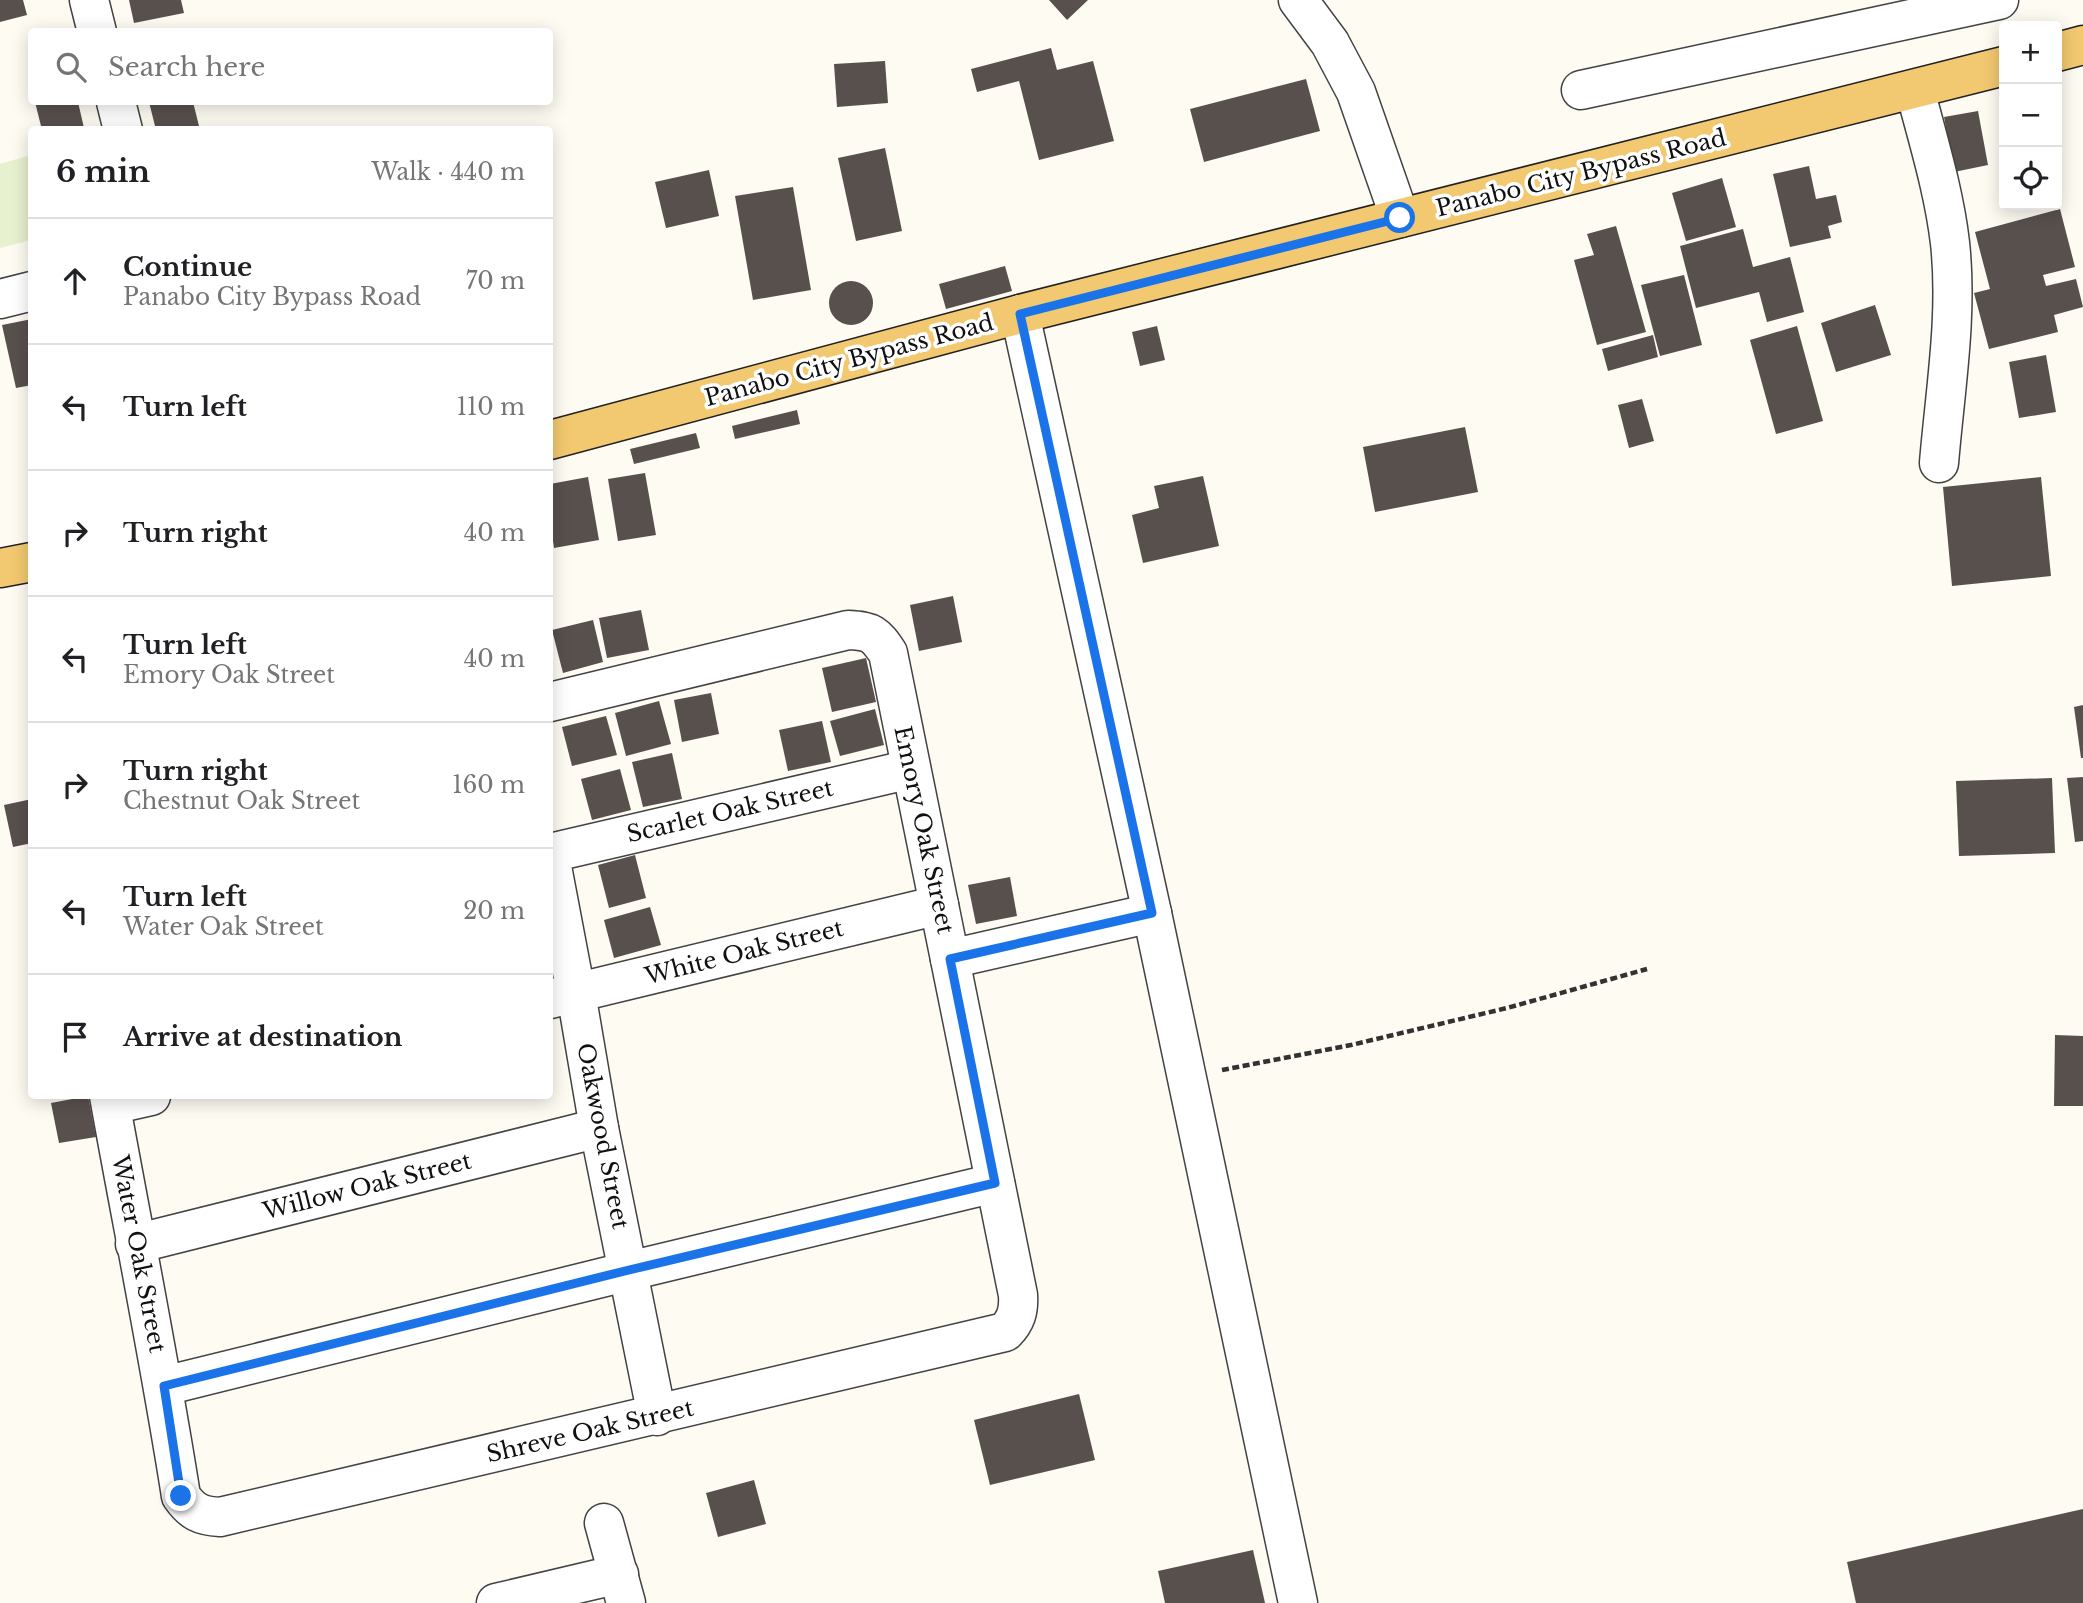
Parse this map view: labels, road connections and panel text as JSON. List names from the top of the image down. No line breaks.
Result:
{"streets":{"main road":["Panabo City Bypass Road"],"street":["Scarlet Oak Street","Emory Oak Street","White Oak Street","Oakwood Street","Willow Oak Street","Water Oak Street","Shreve Oak Street"]},"crossings":[["Scarlet Oak Street","Emory Oak Street"],["Emory Oak Street","White Oak Street"],["Emory Oak Street","Shreve Oak Street"],["White Oak Street","Oakwood Street"],["Oakwood Street","Willow Oak Street"],["Oakwood Street","Shreve Oak Street"],["Willow Oak Street","Water Oak Street"],["Water Oak Street","Shreve Oak Street"]],"page":{"map_buttons":["+","−"],"search":"Search here","heading":["6 min","Walk · 440 m"],"list":[["Continue","Panabo City Bypass Road","70 m"],["Turn left","110 m"],["Turn right","40 m"],["Turn left","Emory Oak Street","40 m"],["Turn right","Chestnut Oak Street","160 m"],["Turn left","Water Oak Street","20 m"],"Arrive at destination"]}}
